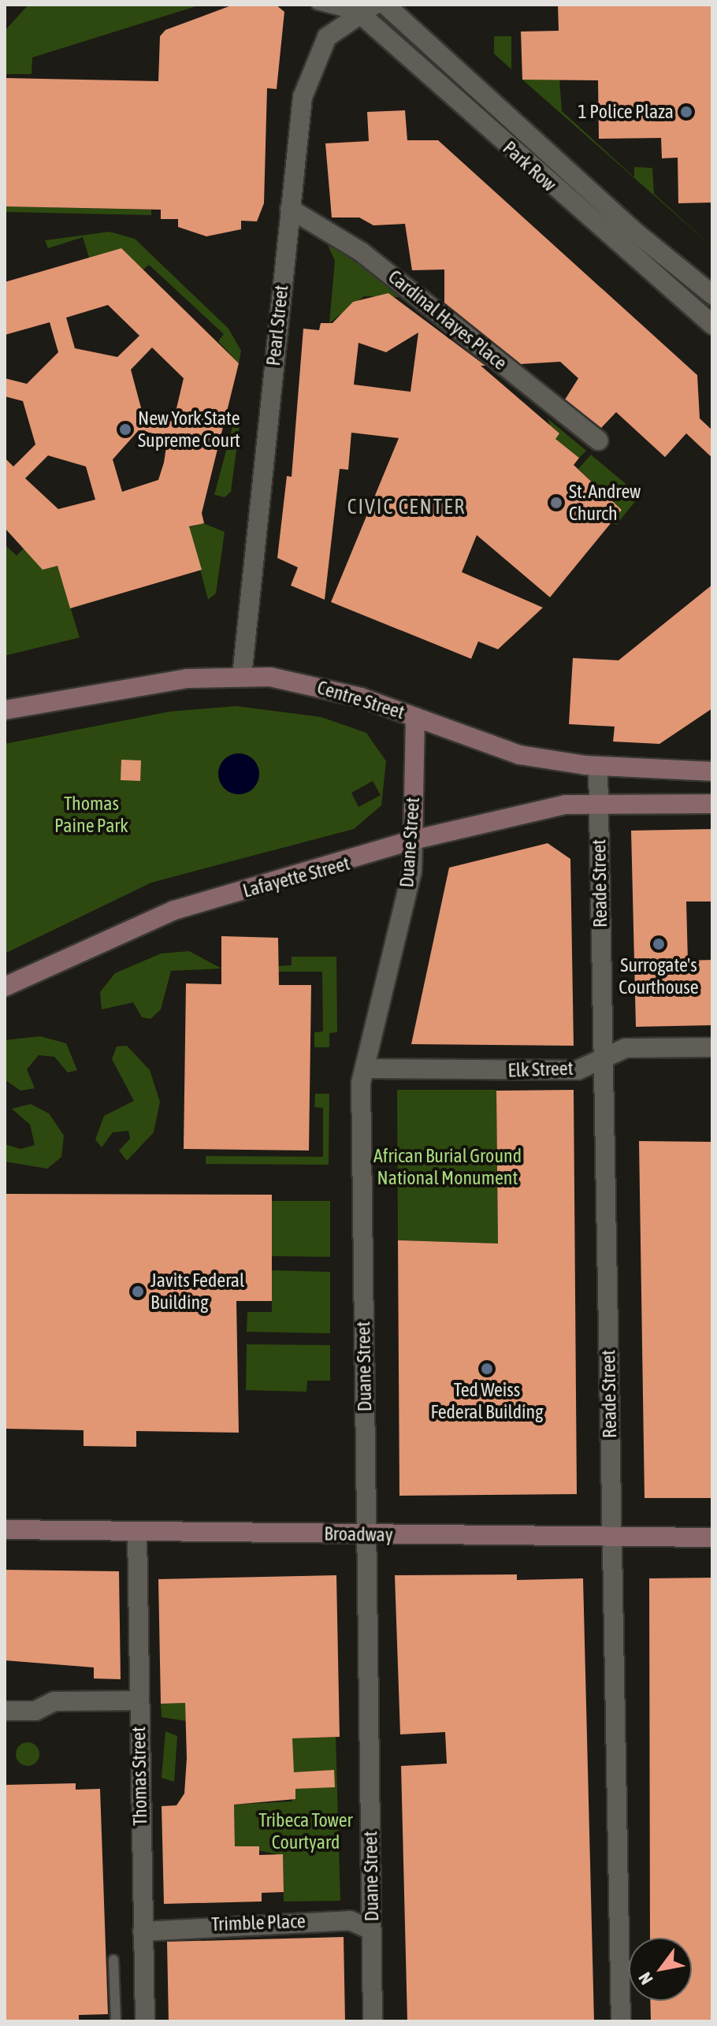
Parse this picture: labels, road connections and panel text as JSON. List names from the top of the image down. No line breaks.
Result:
{"streets":{"main road":["Centre Street","Duane Street","Lafayette Street","Broadway"],"street":["Park Row","Cardinal Hayes Place","Pearl Street","Reade Street","Elk Street","Thomas Street","Trimble Place"]},"crossings":[["Park Row","Pearl Street"],["Cardinal Hayes Place","Pearl Street"],["Pearl Street","Centre Street"],["Centre Street","Duane Street"],["Centre Street","Reade Street"],["Duane Street","Lafayette Street"],["Duane Street","Elk Street"],["Duane Street","Broadway"],["Duane Street","Trimble Place"],["Lafayette Street","Reade Street"],["Reade Street","Elk Street"],["Reade Street","Broadway"],["Broadway","Thomas Street"],["Thomas Street","Trimble Place"]],"districts":["CIVIC CENTER"],"parks":["Thomas Paine Park","African Burial Ground National Monument","Tribeca Tower Courtyard"],"places":["1 Police Plaza","New York State Supreme Court","St. Andrew Church","Surrogate's Courthouse","Javits Federal Building","Ted Weiss Federal Building"],"north":"bottom left"}
